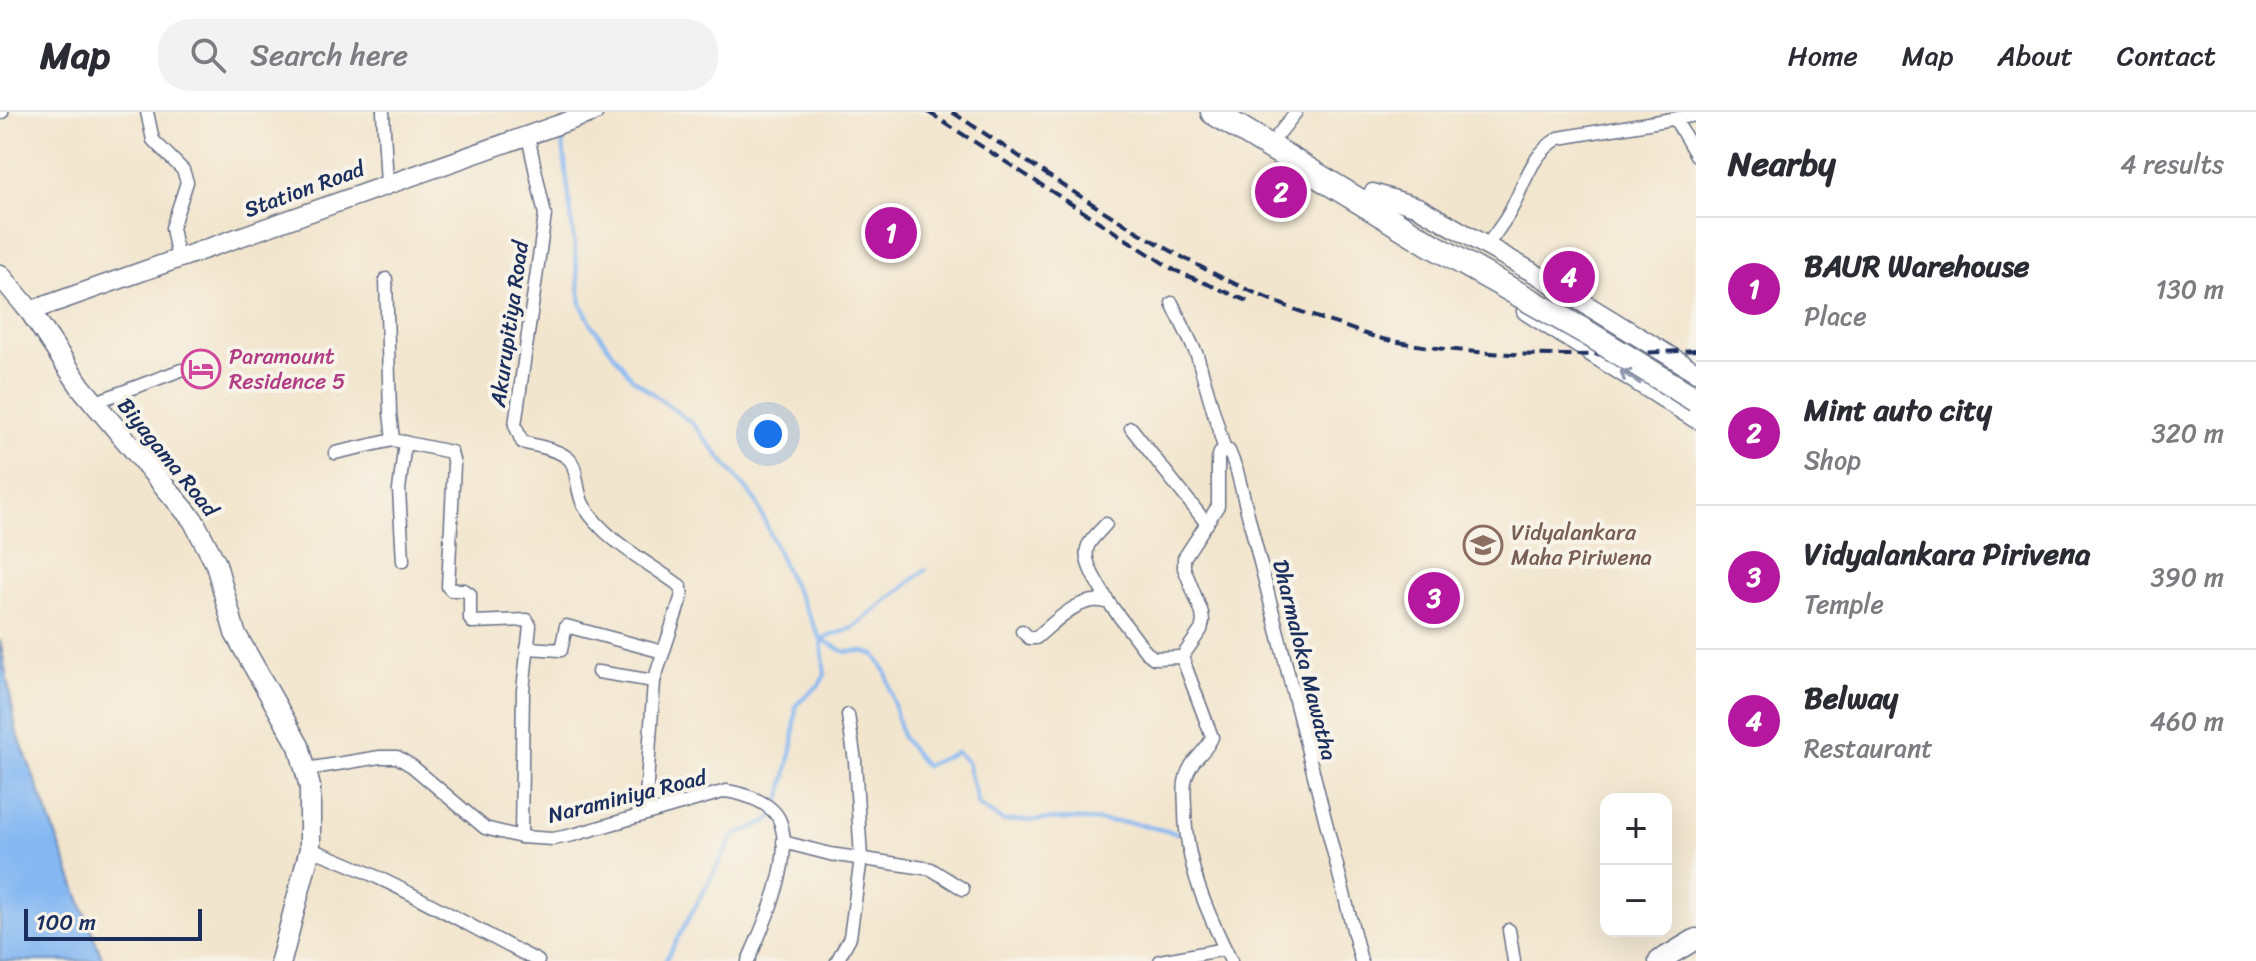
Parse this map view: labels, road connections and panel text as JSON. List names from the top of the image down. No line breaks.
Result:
{"streets":{"main road":["Biyagama Road"],"street":["Station Road","Akurupitiya Road","Dharmaloka Mawatha","Naraminiya Road"]},"crossings":[["Station Road","Akurupitiya Road"],["Station Road","Biyagama Road"],["Akurupitiya Road","Naraminiya Road"],["Biyagama Road","Naraminiya Road"]],"places":{"hotel":["Paramount Residence 5"],"school or university":["Vidyalankara Maha Piriwena"]},"scale_bar":"100 m","page":{"header":"Map","search":"Search here","nav":["Home","Map","About","Contact"],"heading":["Nearby","4 results"],"pins":["2","1","4","3"],"list":[{"mark":"1","name":"BAUR Warehouse","note":"Place","value":"130 m"},{"mark":"2","name":"Mint auto city","note":"Shop","value":"320 m"},{"mark":"3","name":"Vidyalankara Pirivena","note":"Temple","value":"390 m"},{"mark":"4","name":"Belway","note":"Restaurant","value":"460 m"}],"map_buttons":["+","−"],"scale":"100 m"}}
